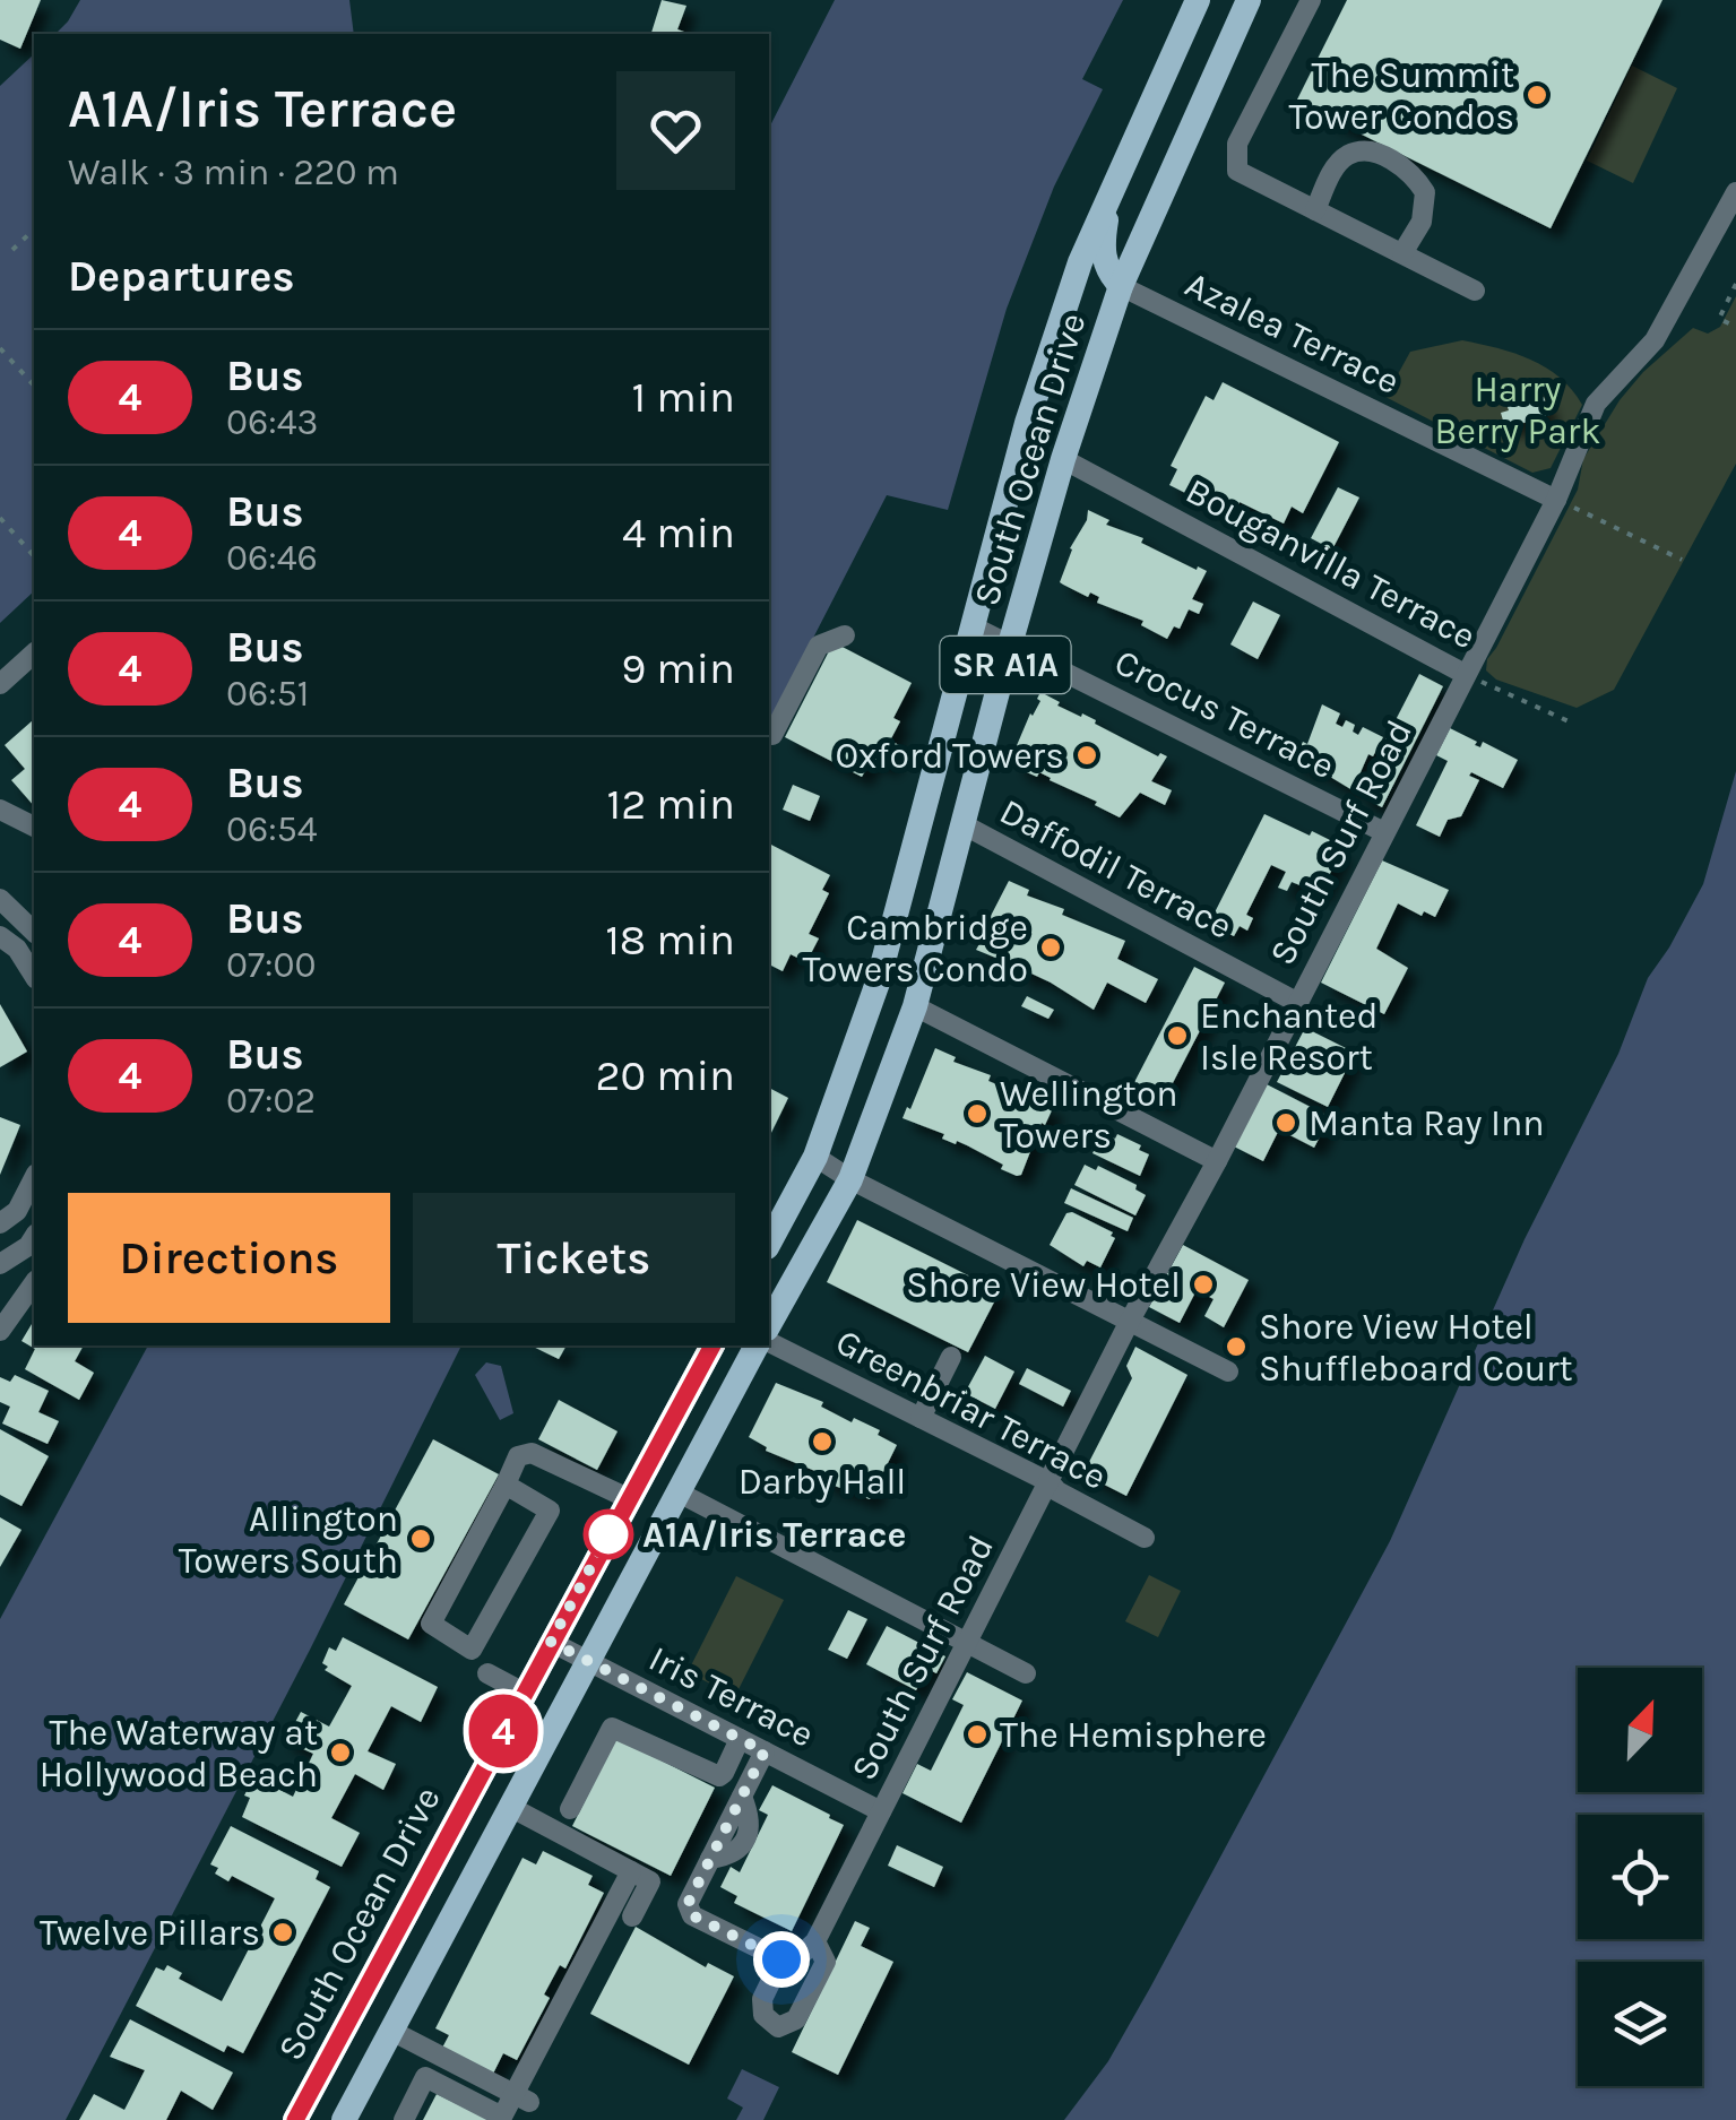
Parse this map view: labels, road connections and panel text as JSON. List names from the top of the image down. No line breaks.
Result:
{"streets":{"main road":["South Ocean Drive","SR A1A"],"street":["Azalea Terrace","Bouganvilla Terrace","Crocus Terrace","South Surf Road","Daffodil Terrace","Greenbriar Terrace","Iris Terrace"]},"crossings":[["Azalea Terrace","South Ocean Drive"],["Azalea Terrace","South Surf Road"],["South Ocean Drive","Bouganvilla Terrace"],["South Ocean Drive","Crocus Terrace"],["South Ocean Drive","Daffodil Terrace"],["South Ocean Drive","Iris Terrace"],["Bouganvilla Terrace","South Surf Road"],["Crocus Terrace","South Surf Road"],["South Surf Road","Daffodil Terrace"],["South Surf Road","Greenbriar Terrace"],["South Surf Road","Iris Terrace"]],"parks":["Harry Berry Park"],"places":["The Summit Tower Condos","Oxford Towers","Cambridge Towers Condo","Enchanted Isle Resort","Wellington Towers","Manta Ray Inn","Shore View Hotel","Shore View Hotel Shuffleboard Court","Darby Hall","A1A/Iris Terrace","Allington Towers South","The Hemisphere","The Waterway at Hollywood Beach","Twelve Pillars"],"lines":["bus line 4"],"north":"top right","page":{"on_map":"4","heading":[["A1A/Iris Terrace","Walk · 3 min · 220 m"],"Departures"],"list":[{"mark":"4","name":"Bus","note":"06:43","value":"1 min"},{"mark":"4","name":"Bus","note":"06:46","value":"4 min"},{"mark":"4","name":"Bus","note":"06:51","value":"9 min"},{"mark":"4","name":"Bus","note":"06:54","value":"12 min"},{"mark":"4","name":"Bus","note":"07:00","value":"18 min"},{"mark":"4","name":"Bus","note":"07:02","value":"20 min"}],"buttons":["Directions","Tickets"]}}
